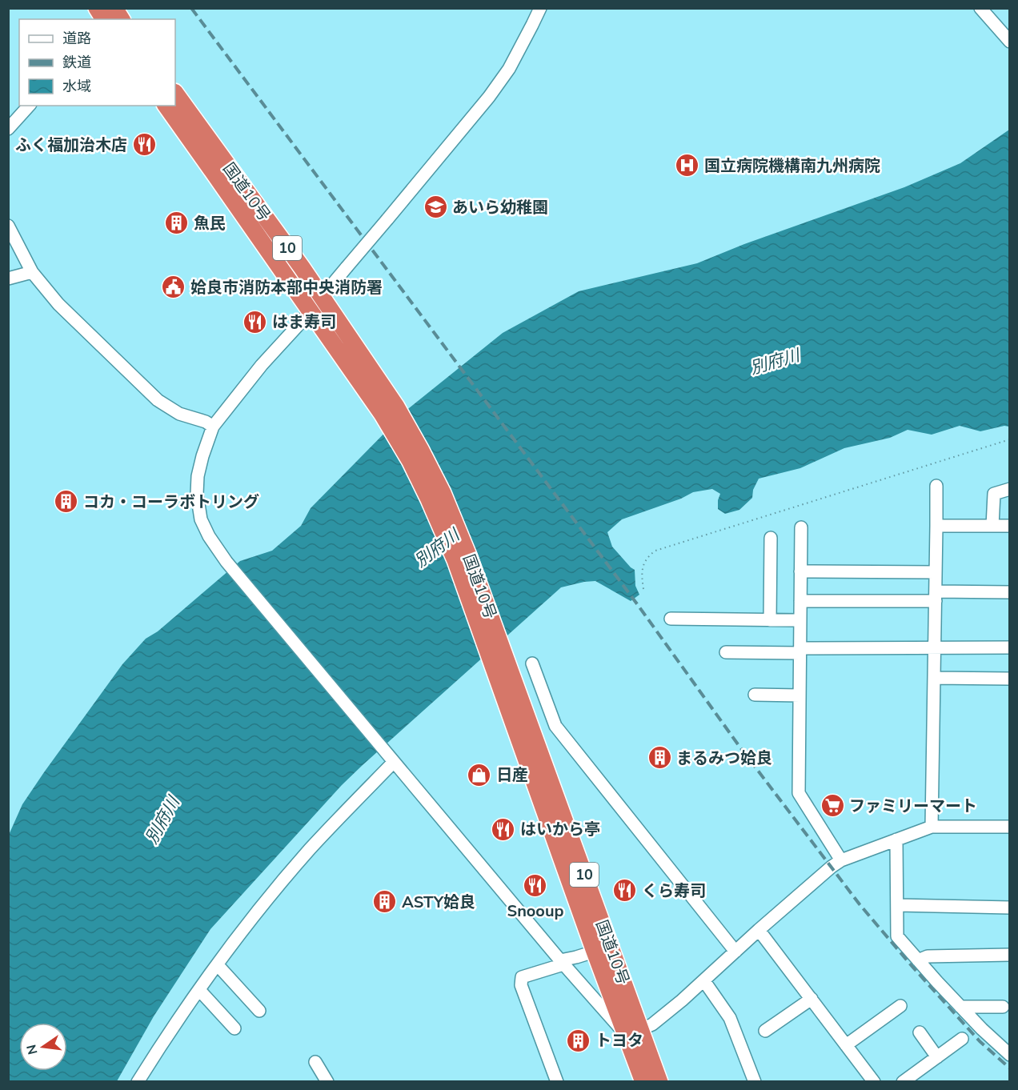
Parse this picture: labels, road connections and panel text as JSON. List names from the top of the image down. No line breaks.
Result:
{"streets":{"highway":["国道10号","10"]},"water":["別府川"],"places":{"restaurant":["ふく福加治木店","はま寿司","はいから亭","Snooup","くら寿司"],"hospital":["国立病院機構南九州病院"],"school or university":["あいら幼稚園"],"building":["魚民","コカ・コーラボトリング","まるみつ姶良","ASTY姶良","トヨタ"],"public building":["姶良市消防本部中央消防署"],"shop":["日産"],"supermarket":["ファミリーマート"]},"legend":["道路","鉄道","水域"],"north":"left"}
